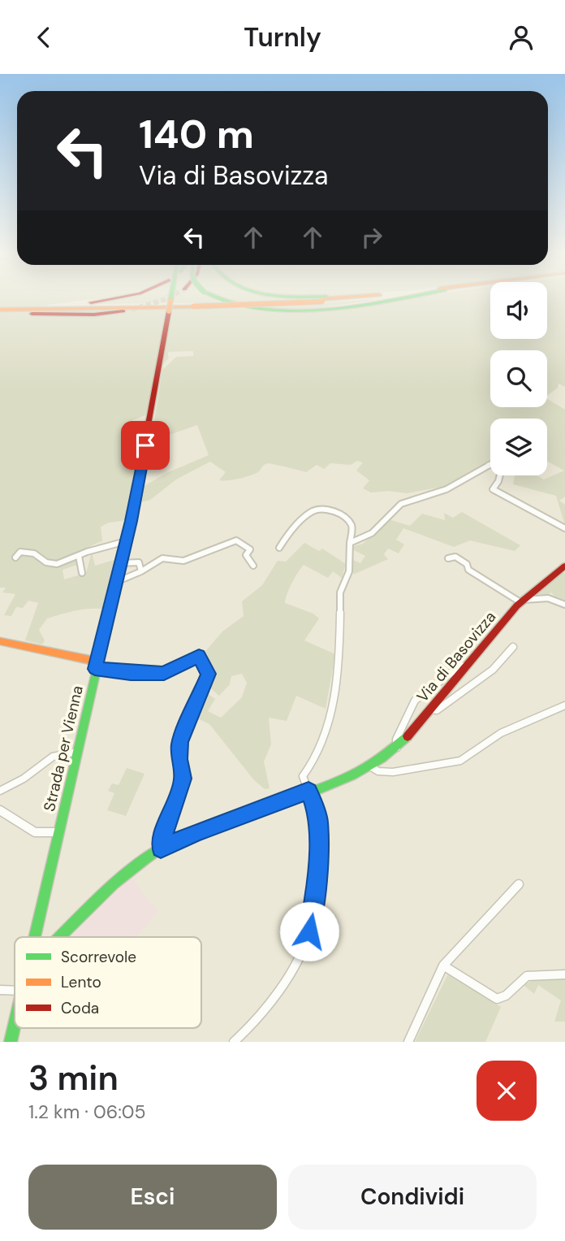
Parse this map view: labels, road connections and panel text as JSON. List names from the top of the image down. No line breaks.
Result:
{"streets":{"main road":["Via di Basovizza","Strada per Vienna"]},"legend":["Scorrevole","Lento","Coda"],"page":{"header":"Turnly","turn":["140 m","Via di Basovizza"],"heading":["3 min","1.2 km · 06:05"],"buttons":["Esci","Condividi"]}}
